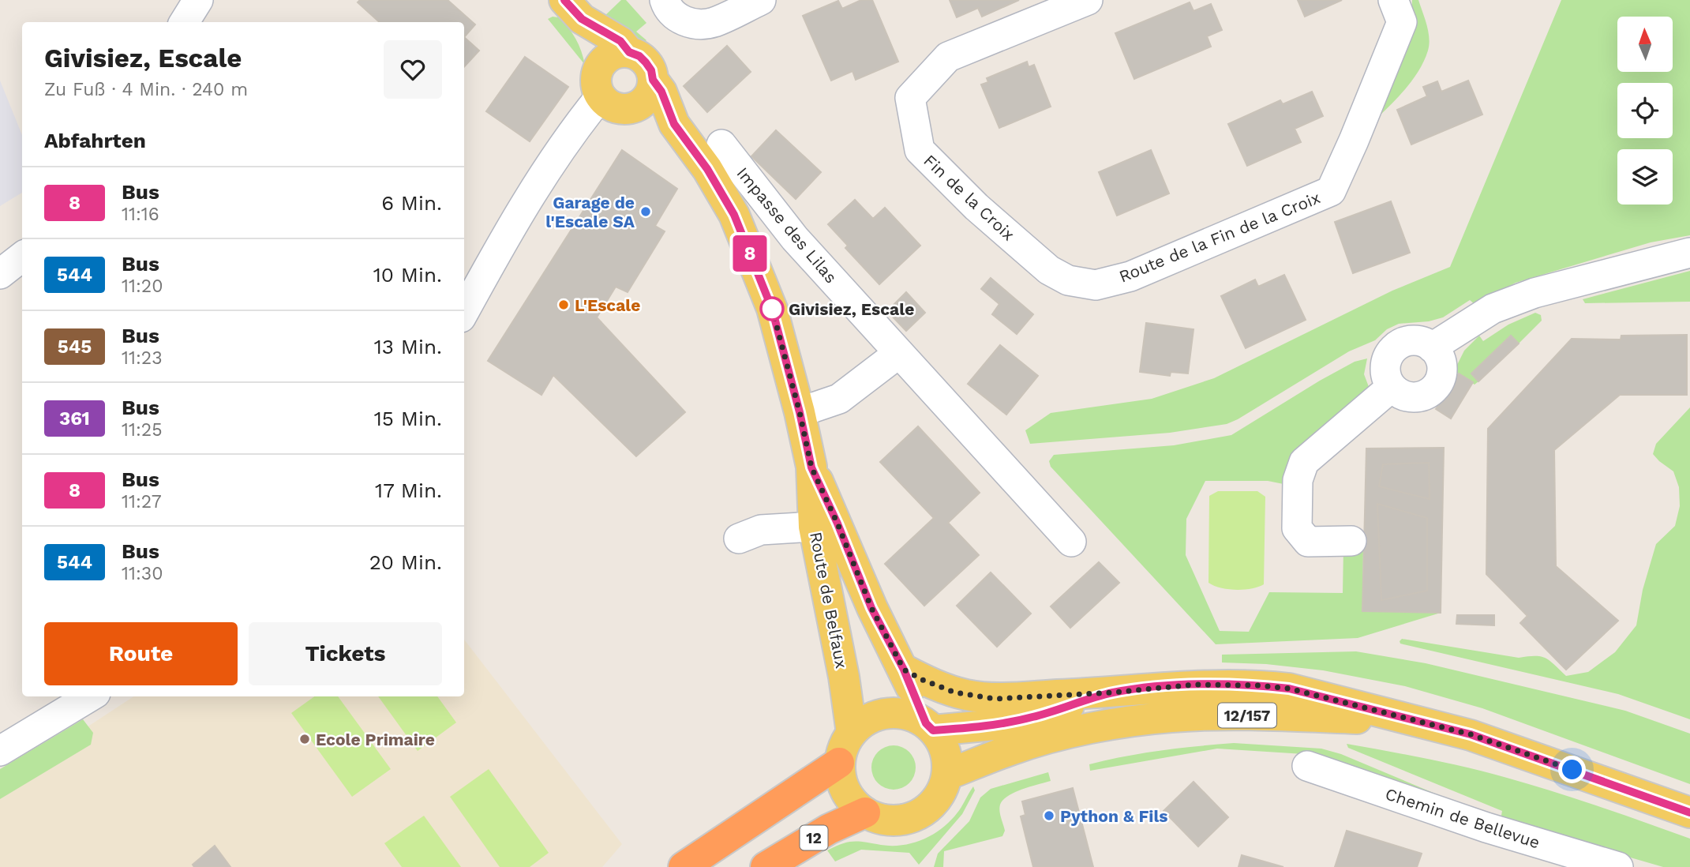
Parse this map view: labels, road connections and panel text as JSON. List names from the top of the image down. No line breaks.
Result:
{"streets":{"highway":["12"],"main road":["Route de Belfaux","12/157"],"street":["Fin de la Croix","Impasse des Lilas","Route de la Fin de la Croix","Chemin de Bellevue"]},"crossings":[["Fin de la Croix","Route de la Fin de la Croix"],["Route de Belfaux","12/157"],["Route de Belfaux","12"],["12/157","12"]],"places":["Garage de l'Escale SA","L'Escale","Givisiez, Escale","Ecole Primaire","Python & Fils"],"lines":["bus line 8"],"north":"top","page":{"on_map":"8","heading":[["Givisiez, Escale","Zu Fuß · 4 Min. · 240 m"],"Abfahrten"],"list":[{"mark":"8","name":"Bus","note":"11:16","value":"6 Min."},{"mark":"544","name":"Bus","note":"11:20","value":"10 Min."},{"mark":"545","name":"Bus","note":"11:23","value":"13 Min."},{"mark":"361","name":"Bus","note":"11:25","value":"15 Min."},{"mark":"8","name":"Bus","note":"11:27","value":"17 Min."},{"mark":"544","name":"Bus","note":"11:30","value":"20 Min."}],"buttons":["Route","Tickets"]}}
